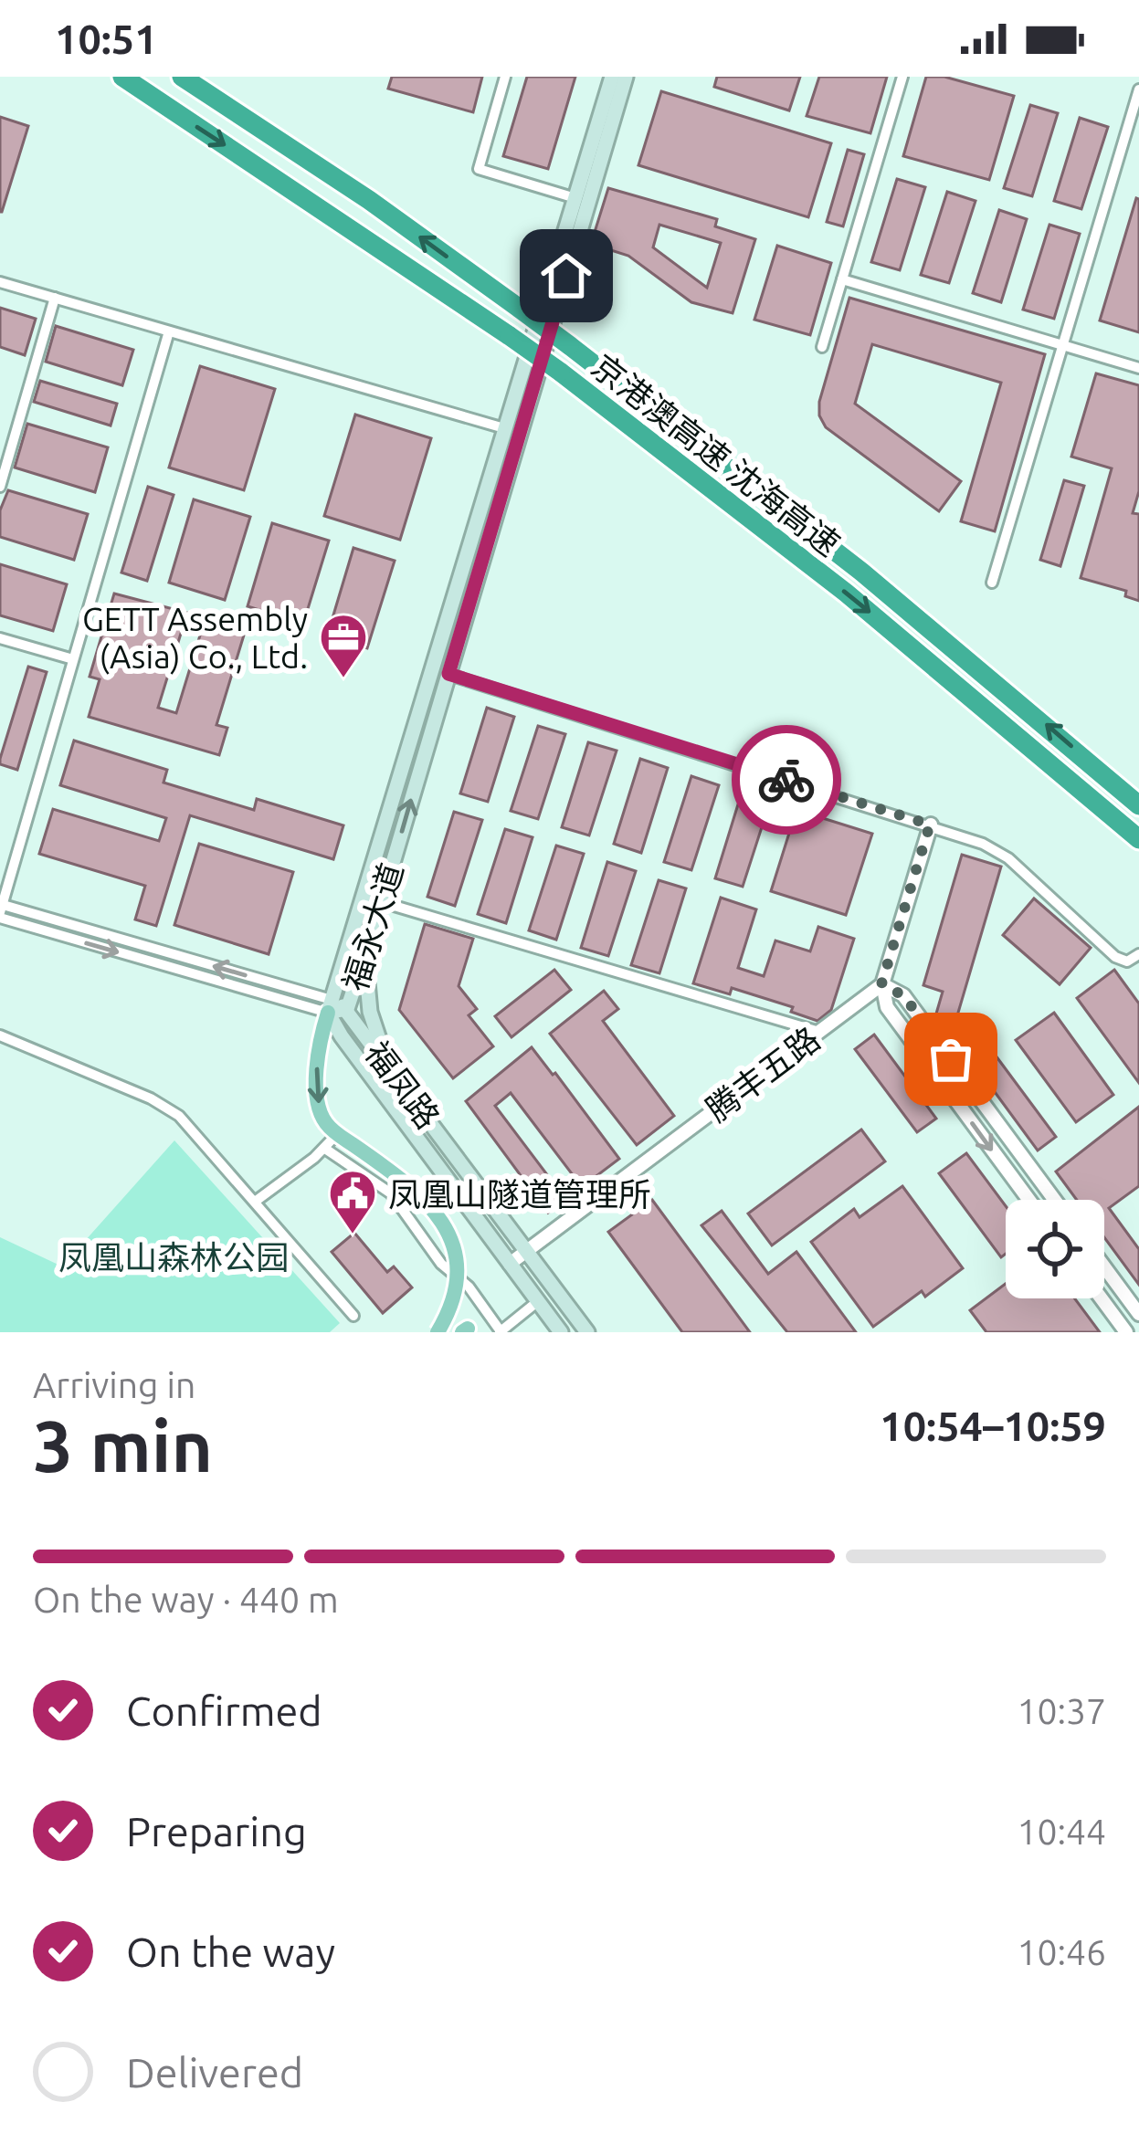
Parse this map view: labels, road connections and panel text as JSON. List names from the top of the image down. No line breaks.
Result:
{"streets":{"highway":["京港澳高速 沈海高速"],"main road":["福永大道","福凤路"],"street":["腾丰五路"]},"crossings":[["福永大道","福凤路"],["腾丰五路","福凤路"]],"parks":["凤凰山森林公园"],"places":{"office":["GETT Assembly (Asia) Co., Ltd."],"public building":["凤凰山隧道管理所"]},"page":{"status":"10:51","heading":["3 min","Arriving in","10:54–10:59"],"bar":"On the way · 440 m","list":[["Confirmed","10:37"],["Preparing","10:44"],["On the way","10:46"],"Delivered"]}}
